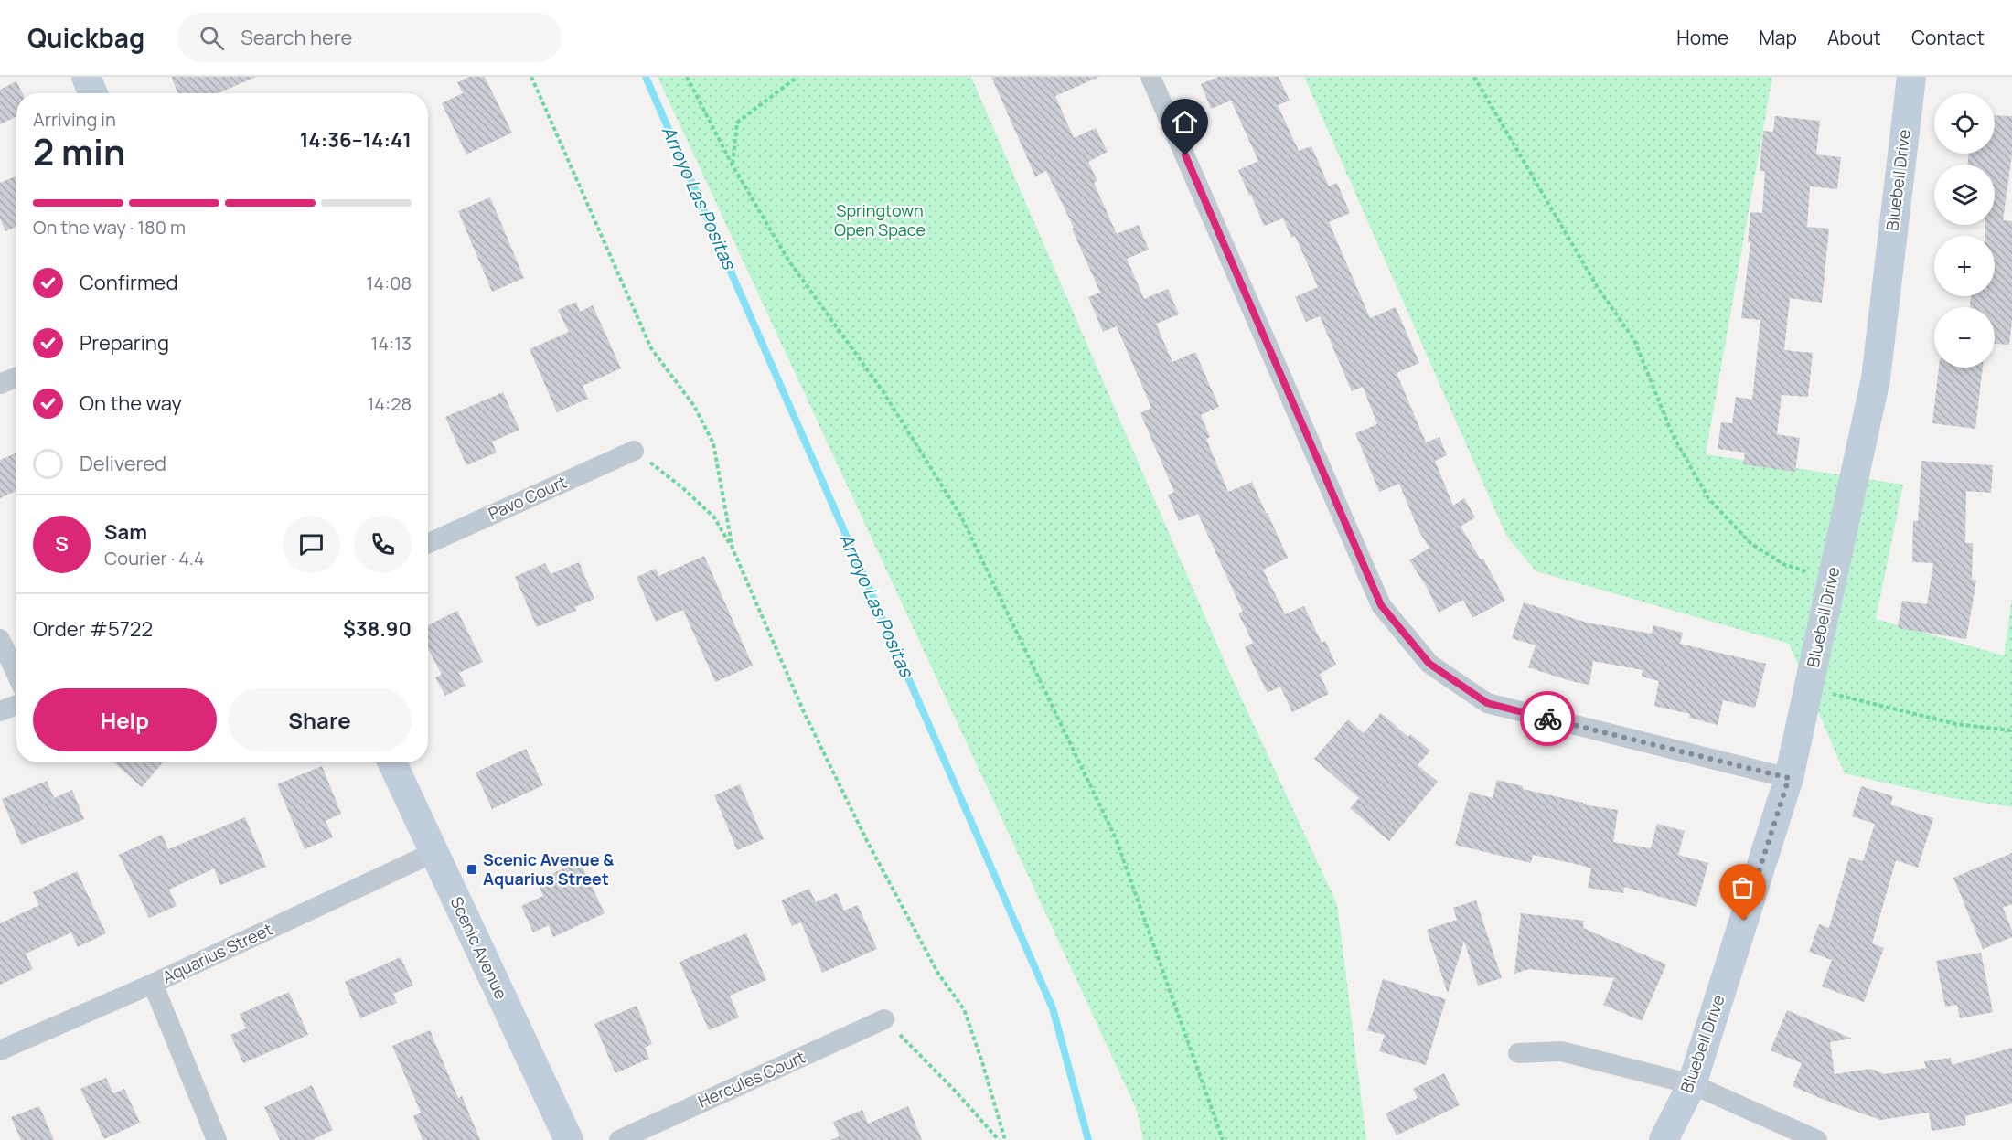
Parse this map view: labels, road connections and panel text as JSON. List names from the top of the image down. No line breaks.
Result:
{"streets":{"street":["Bluebell Drive","Pavo Court","Scenic Avenue","Aquarius Street","Hercules Court"]},"crossings":[["Scenic Avenue","Aquarius Street"]],"water":["Arroyo Las Positas"],"parks":["Springtown Open Space"],"places":{"transit":["Scenic Avenue & Aquarius Street"]},"page":{"header":"Quickbag","search":"Search here","nav":["Home","Map","About","Contact"],"map_buttons":["+","−"],"heading":["2 min","Arriving in","14:36–14:41"],"panel":["Sam","Courier · 4.4","Order #5722","$38.90"],"bar":"On the way · 180 m","list":[["Confirmed","14:08"],["Preparing","14:13"],["On the way","14:28"],"Delivered"],"round":"S","buttons":["Help","Share"]}}
